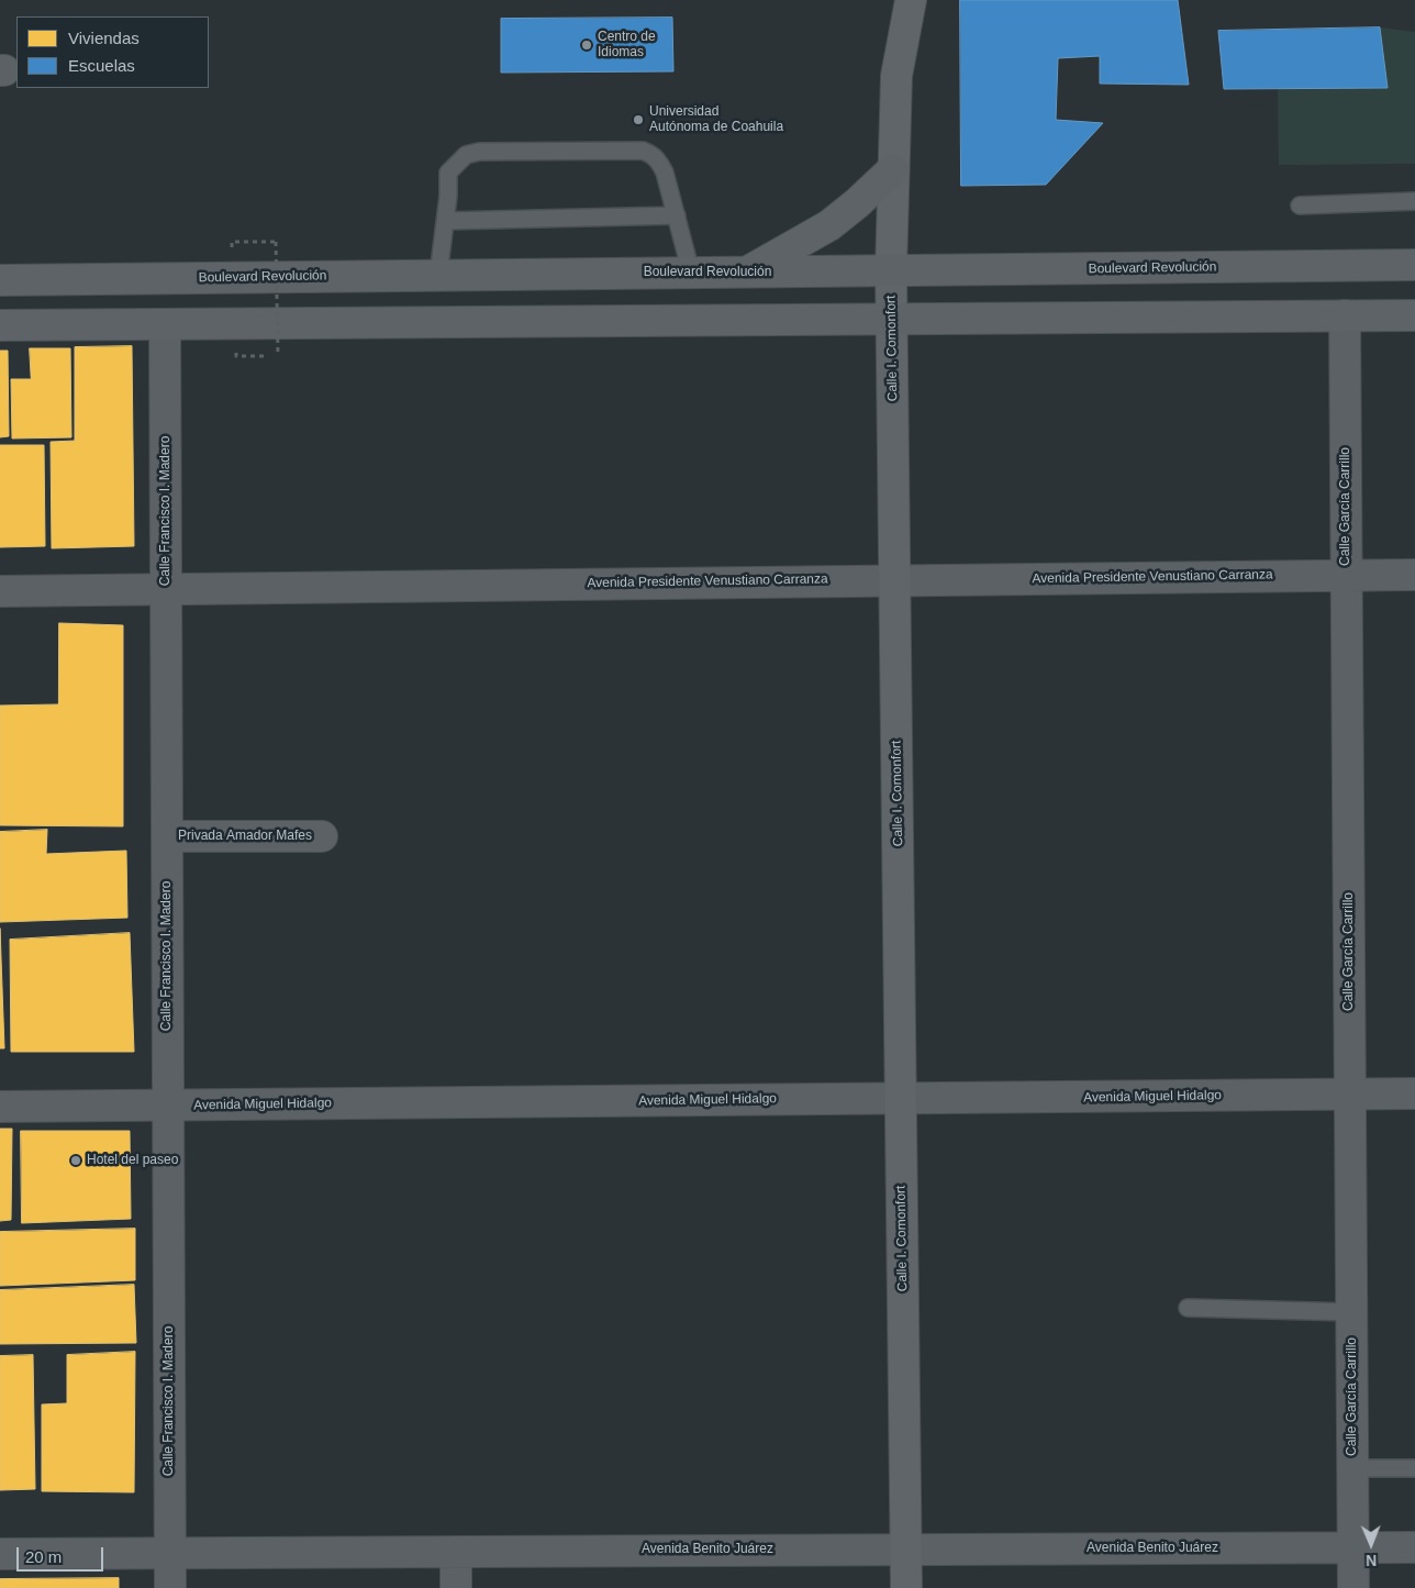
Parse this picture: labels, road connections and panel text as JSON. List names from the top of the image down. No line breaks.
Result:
{"streets":{"main road":["Boulevard Revolución","Calle I. Comonfort"],"street":["Calle García Carrillo","Calle Francisco I. Madero","Avenida Presidente Venustiano Carranza","Privada Amador Mafes","Avenida Miguel Hidalgo","Avenida Benito Juárez"]},"crossings":[["Boulevard Revolución","Calle I. Comonfort"],["Calle I. Comonfort","Avenida Presidente Venustiano Carranza"],["Calle I. Comonfort","Avenida Miguel Hidalgo"],["Calle I. Comonfort","Avenida Benito Juárez"],["Calle García Carrillo","Avenida Presidente Venustiano Carranza"],["Calle García Carrillo","Avenida Miguel Hidalgo"],["Calle García Carrillo","Avenida Benito Juárez"],["Calle Francisco I. Madero","Avenida Presidente Venustiano Carranza"],["Calle Francisco I. Madero","Privada Amador Mafes"],["Calle Francisco I. Madero","Avenida Miguel Hidalgo"],["Calle Francisco I. Madero","Avenida Benito Juárez"]],"places":["Centro de Idiomas","Universidad Autónoma de Coahuila","Hotel del paseo"],"legend":["Viviendas","Escuelas"],"scale_bar":"20 m","north":"bottom"}
